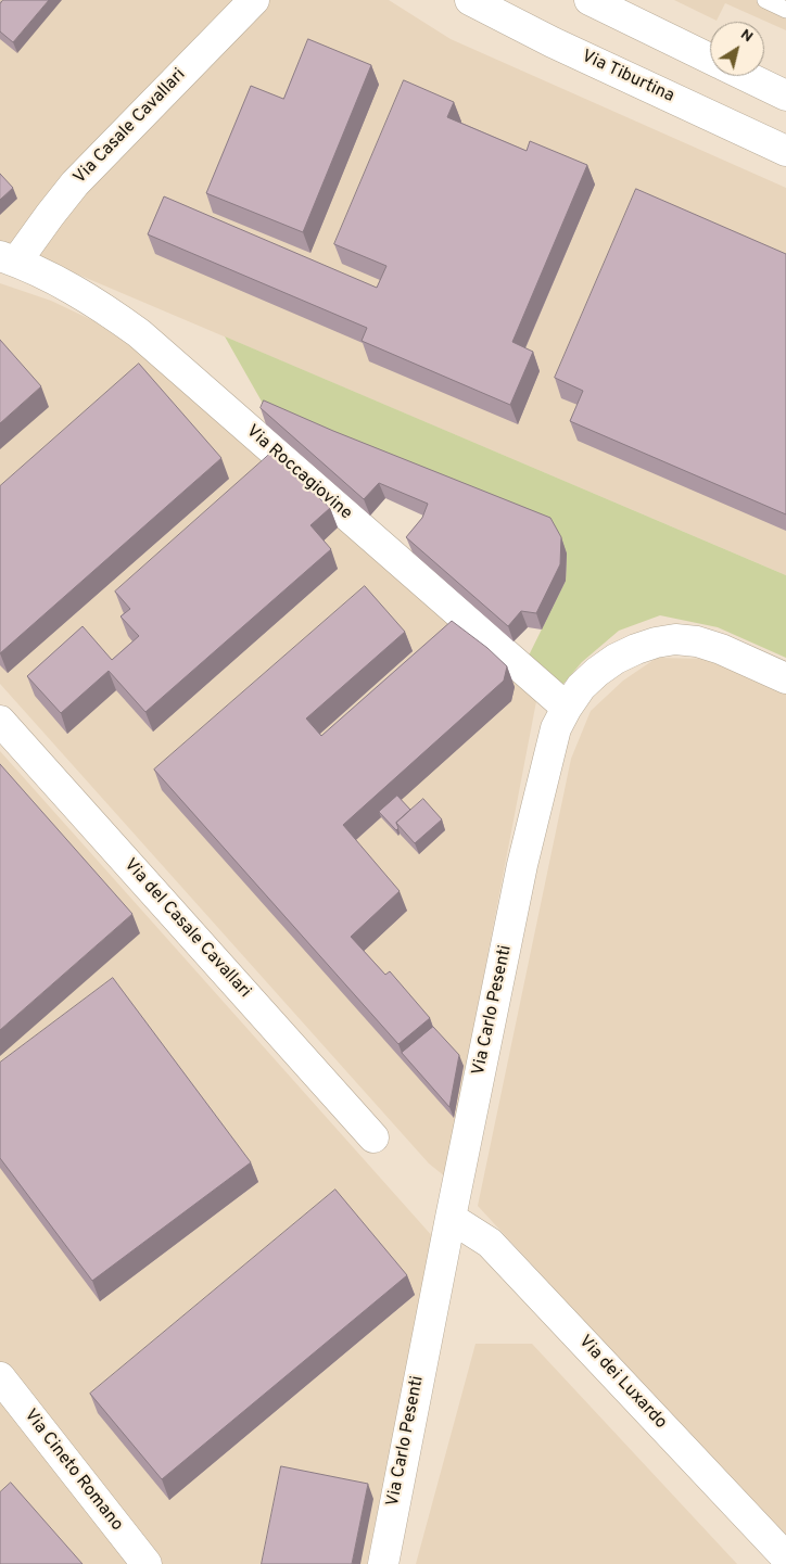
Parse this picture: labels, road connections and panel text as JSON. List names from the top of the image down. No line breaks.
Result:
{"streets":{"street":["Via Tiburtina","Via Casale Cavallari","Via Roccagiovine","Via del Casale Cavallari","Via Carlo Pesenti","Via dei Luxardo","Via Cineto Romano"]},"crossings":[["Via Casale Cavallari","Via Roccagiovine"],["Via Roccagiovine","Via Carlo Pesenti"],["Via Carlo Pesenti","Via dei Luxardo"]],"north":"top right"}
